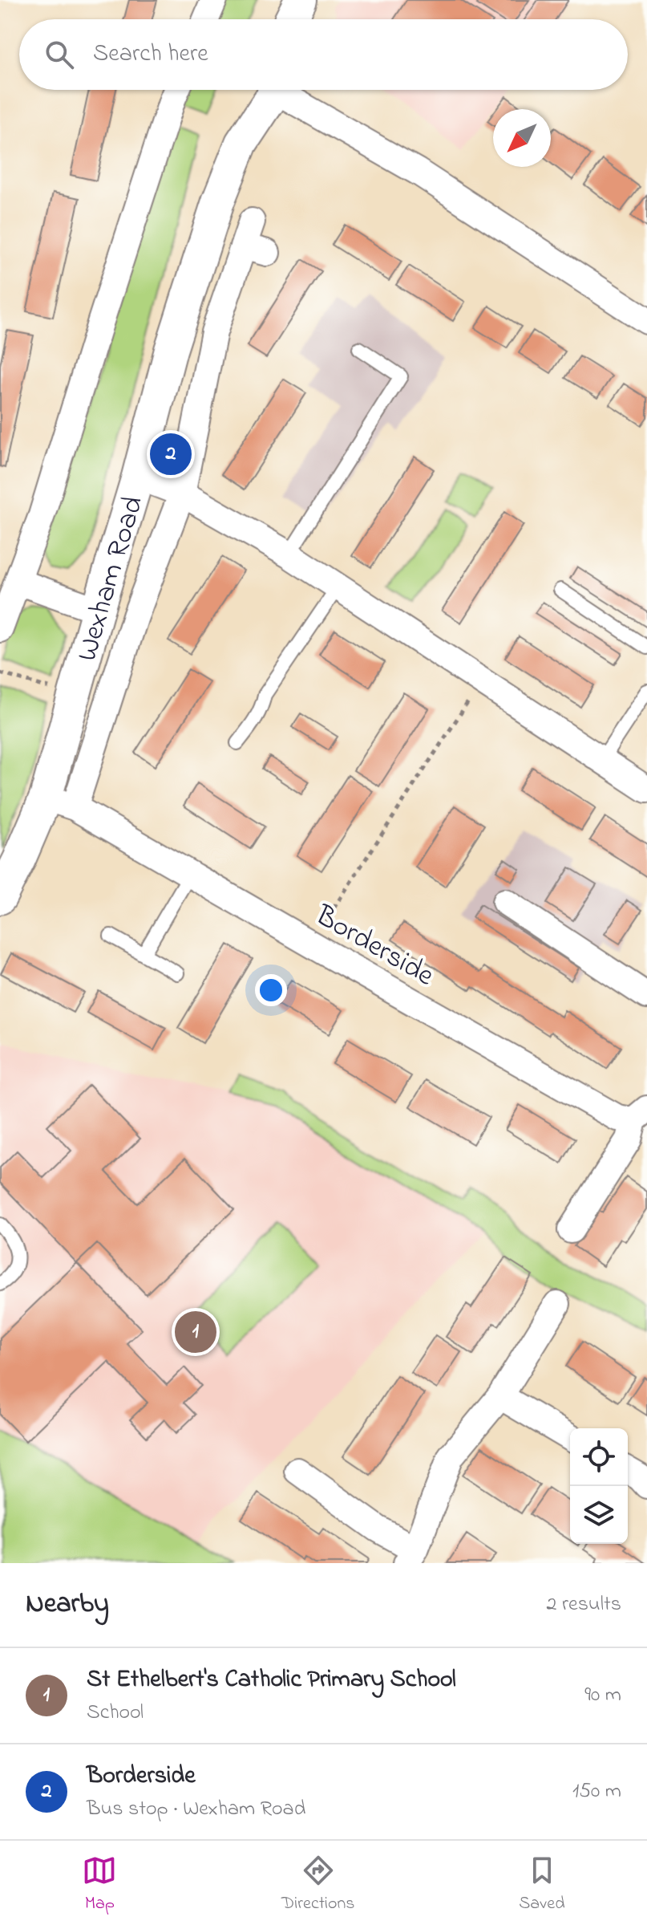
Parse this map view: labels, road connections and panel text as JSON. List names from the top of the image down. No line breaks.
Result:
{"streets":{"street":["Wexham Road","Borderside"]},"crossings":[["Wexham Road","Borderside"]],"north":"bottom left","page":{"search":"Search here","pins":["2","1"],"heading":["Nearby","2 results"],"list":[{"mark":"1","name":"St Ethelbert's Catholic Primary School","note":"School","value":"90 m"},{"mark":"2","name":"Borderside","note":"Bus stop · Wexham Road","value":"150 m"}],"nav":["Map","Directions","Saved"]}}
